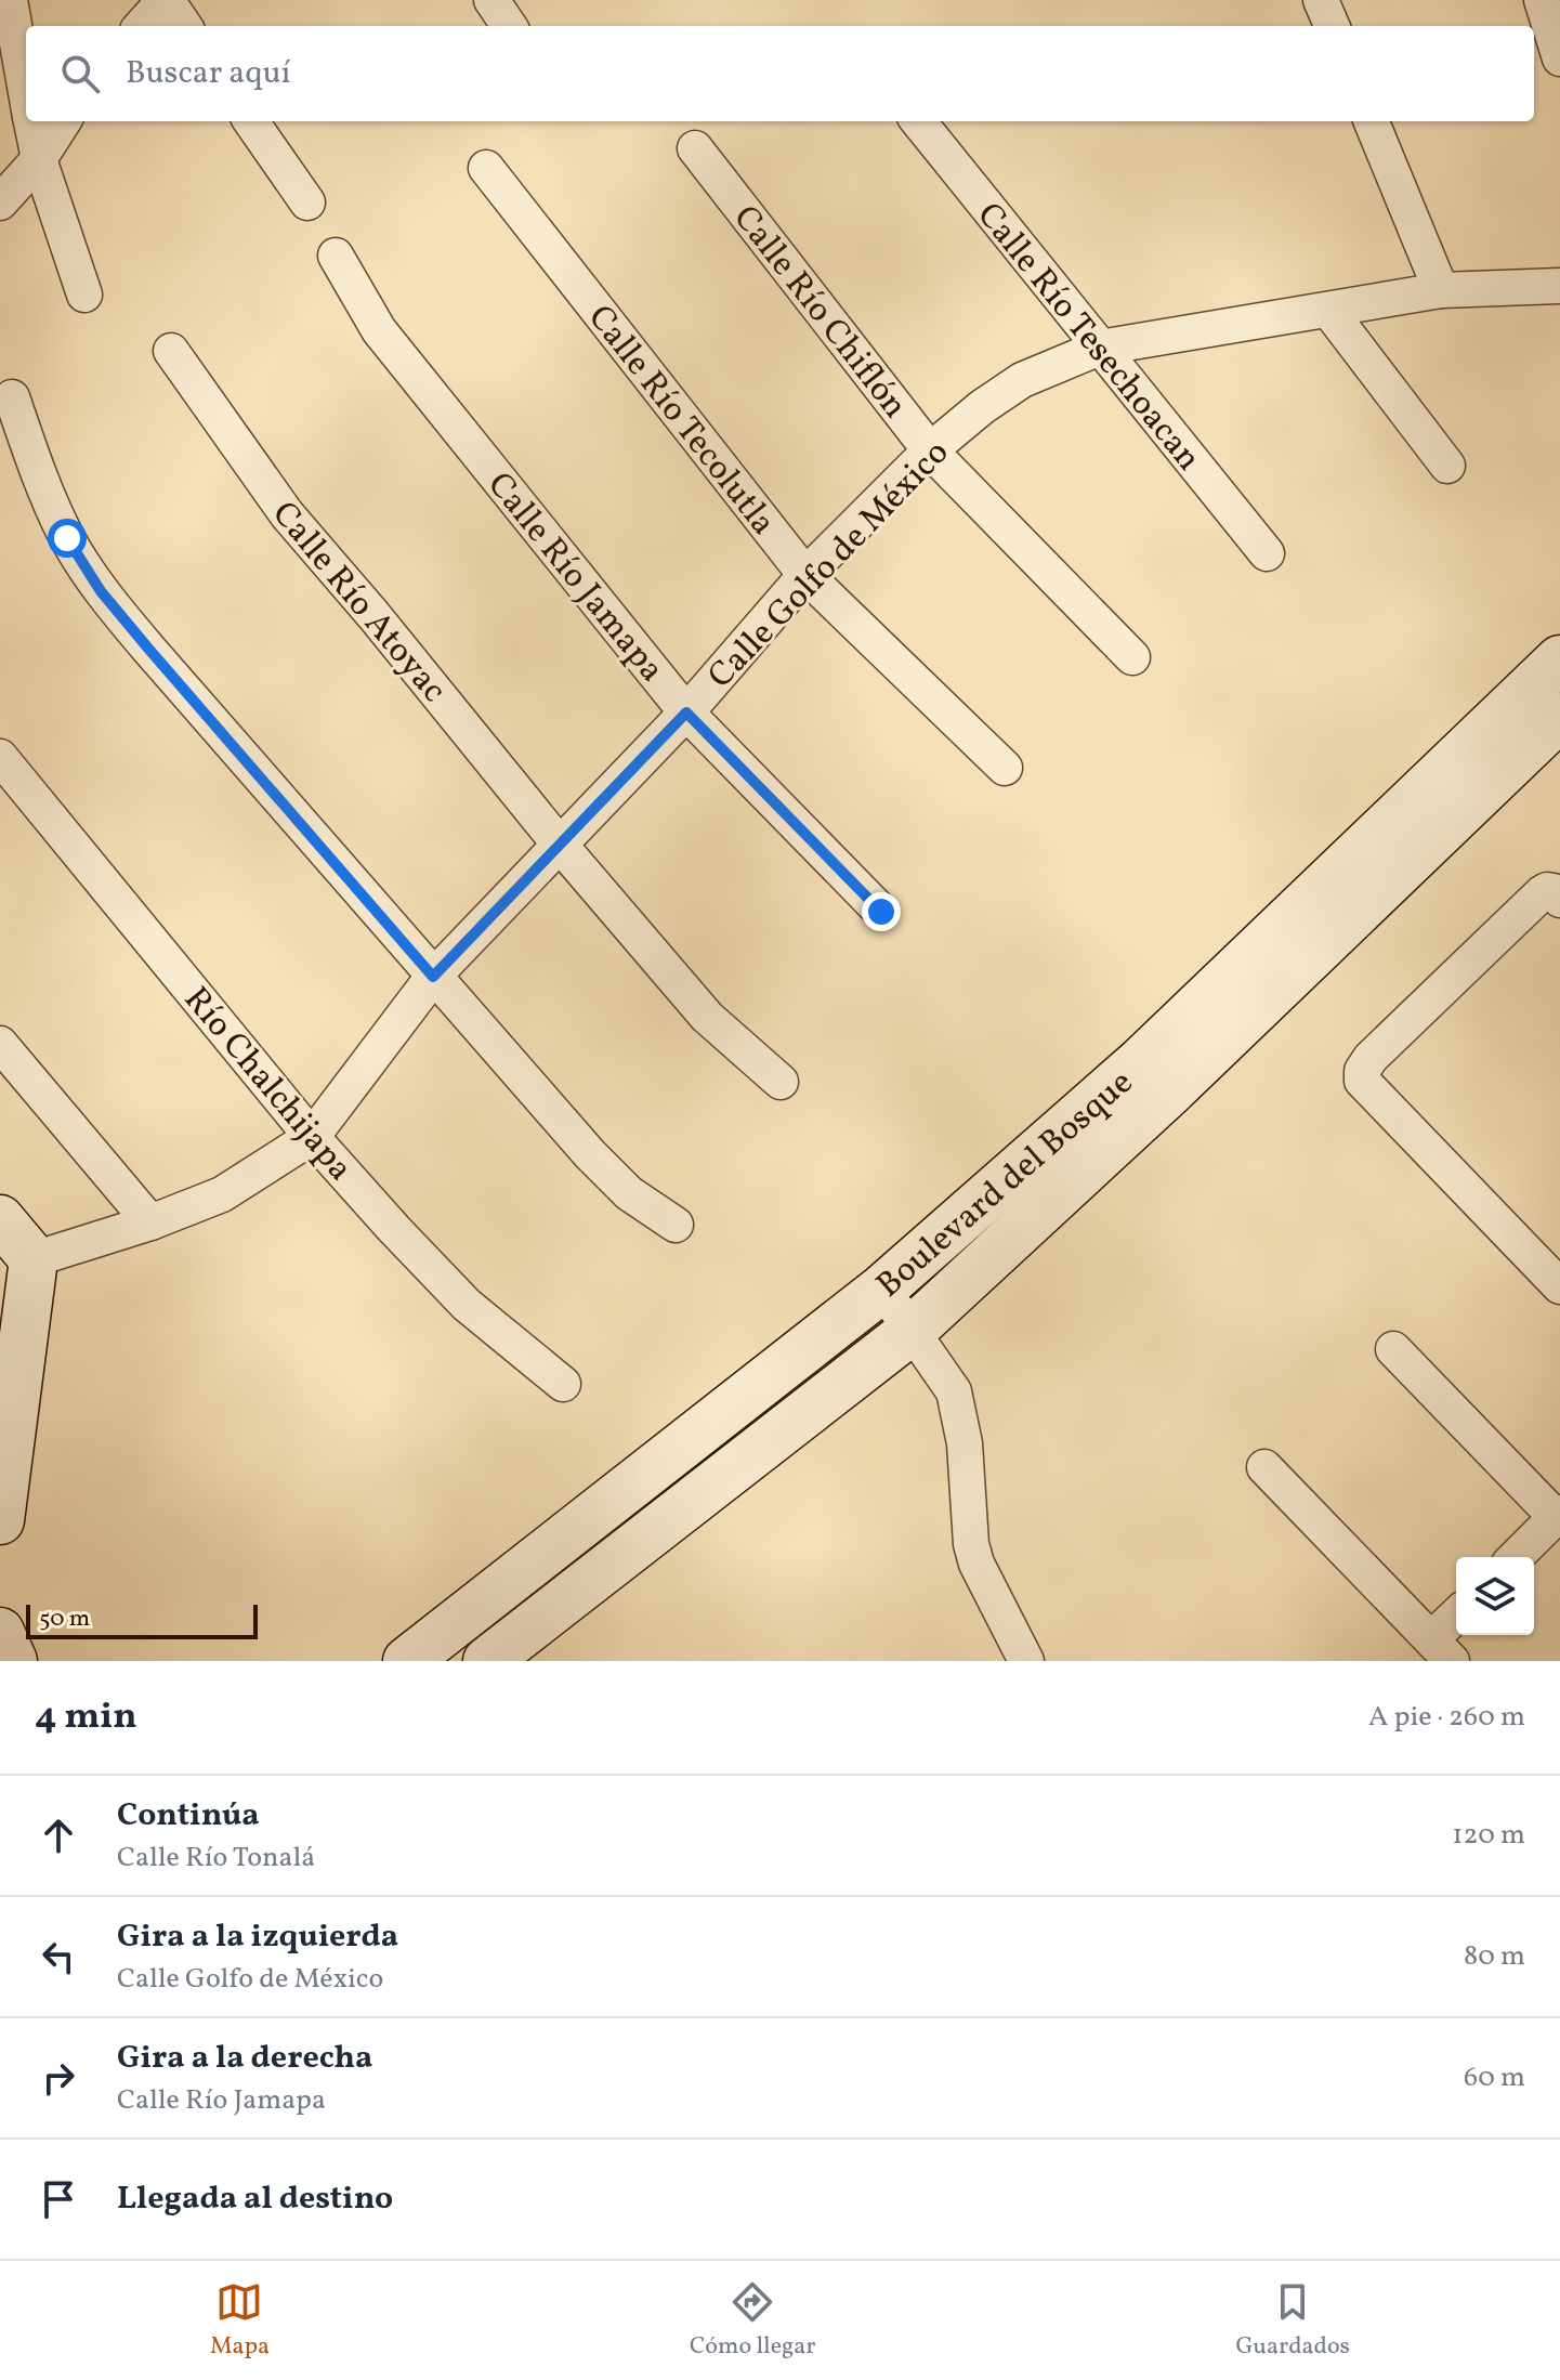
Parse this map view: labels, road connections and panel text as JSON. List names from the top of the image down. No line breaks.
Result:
{"streets":{"main road":["Boulevard del Bosque"],"street":["Calle Río Chiflón","Calle Río Tesechoacan","Calle Río Tecolutla","Calle Golfo de México","Calle Río Jamapa","Calle Río Atoyac","Río Chalchijapa"]},"crossings":[["Calle Río Chiflón","Calle Golfo de México"],["Calle Río Tesechoacan","Calle Golfo de México"],["Calle Río Tecolutla","Calle Golfo de México"],["Calle Golfo de México","Calle Río Jamapa"],["Calle Golfo de México","Calle Río Atoyac"],["Calle Golfo de México","Río Chalchijapa"]],"scale_bar":"50 m","page":{"search":"Buscar aquí","scale":"50 m","heading":["4 min","A pie · 260 m"],"list":[["Continúa","Calle Río Tonalá","120 m"],["Gira a la izquierda","Calle Golfo de México","80 m"],["Gira a la derecha","Calle Río Jamapa","60 m"],"Llegada al destino"],"nav":["Mapa","Cómo llegar","Guardados"]}}
